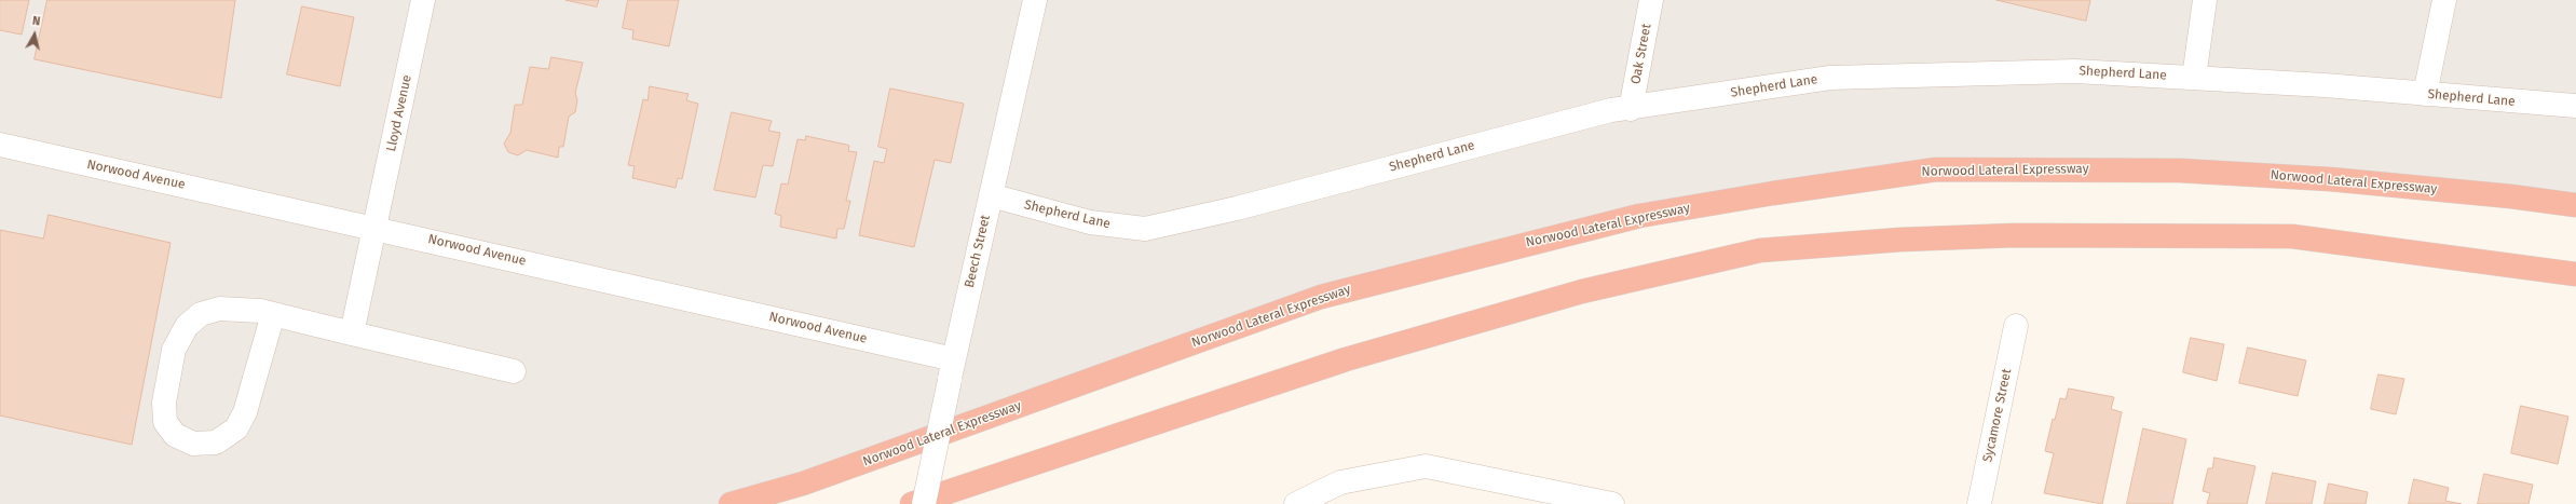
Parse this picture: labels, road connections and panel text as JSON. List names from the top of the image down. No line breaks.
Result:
{"streets":{"highway":["Norwood Lateral Expressway"],"street":["Oak Street","Shepherd Lane","Lloyd Avenue","Norwood Avenue","Beech Street","Sycamore Street"]},"crossings":[["Oak Street","Shepherd Lane"],["Shepherd Lane","Beech Street"],["Lloyd Avenue","Norwood Avenue"],["Norwood Avenue","Beech Street"]],"north":"top"}
